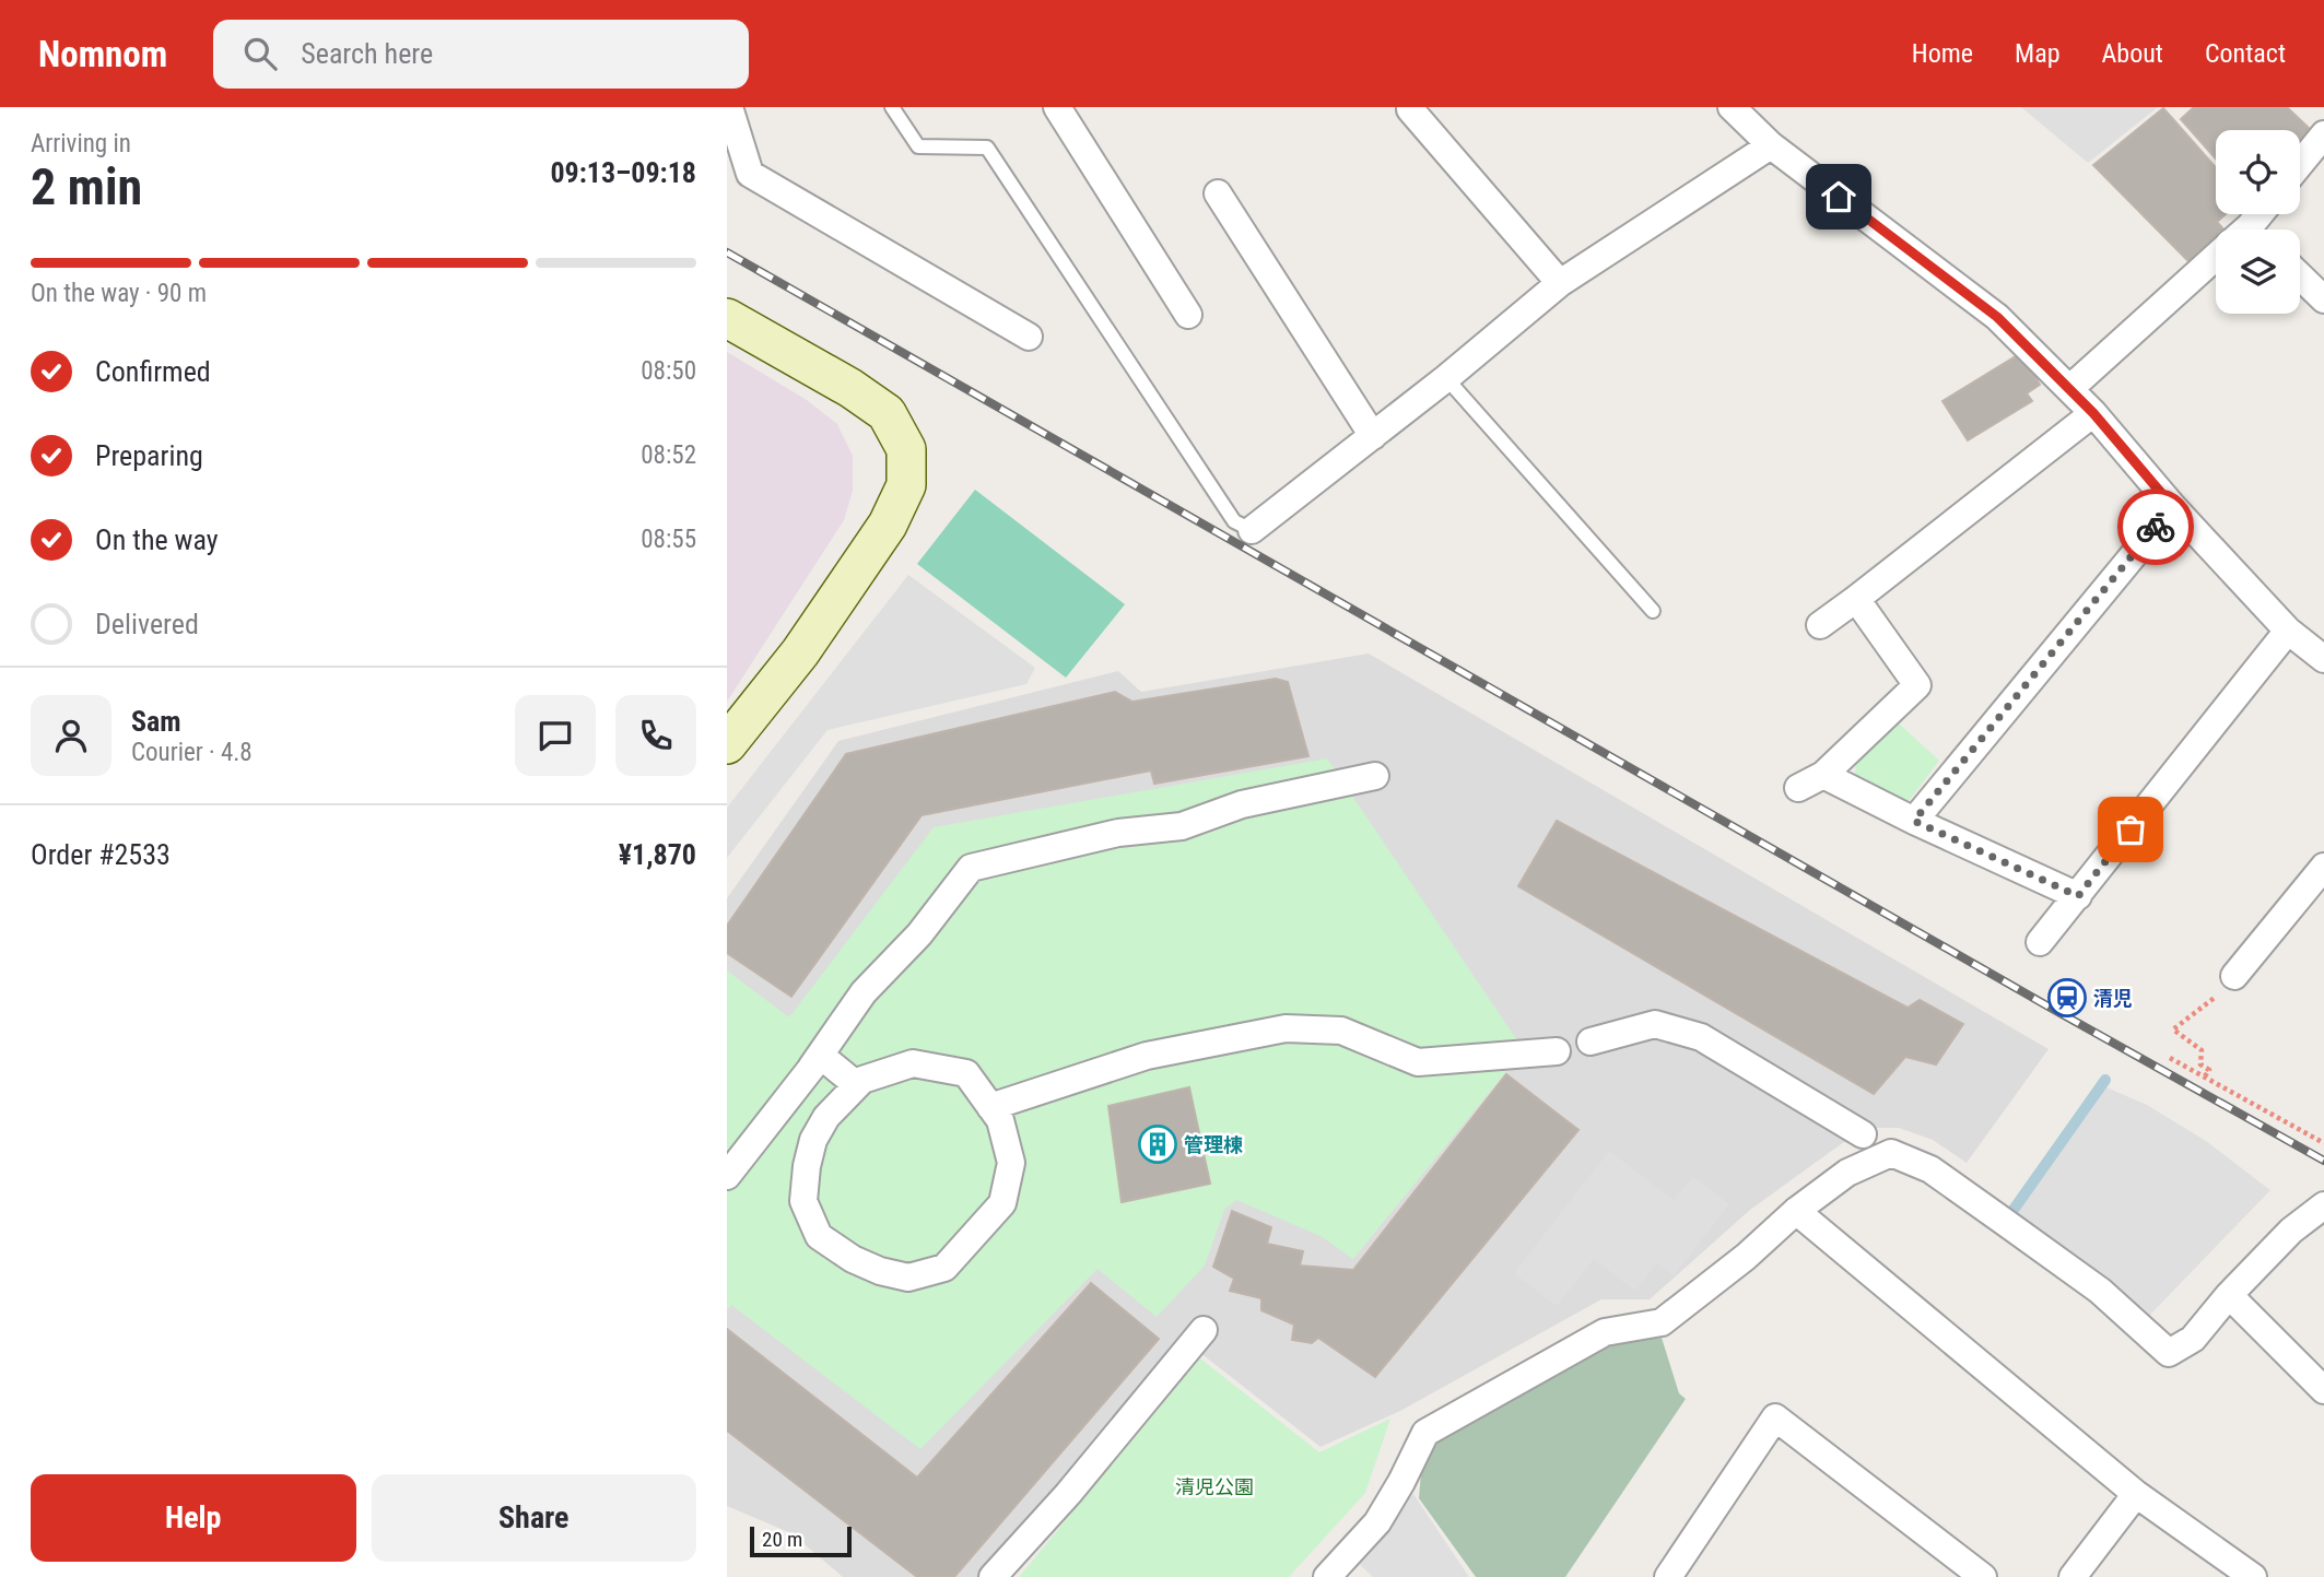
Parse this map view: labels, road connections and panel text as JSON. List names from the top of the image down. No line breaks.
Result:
{"parks":["清児公園"],"places":{"station":["清児"],"building":["管理棟"]},"scale_bar":"20 m","page":{"header":"Nomnom","search":"Search here","nav":["Home","Map","About","Contact"],"heading":["2 min","Arriving in","09:13–09:18"],"panel":["Sam","Courier · 4.8","Order #2533","¥1,870"],"bar":"On the way · 90 m","list":[["Confirmed","08:50"],["Preparing","08:52"],["On the way","08:55"],"Delivered"],"buttons":["Help","Share"],"scale":"20 m"}}
